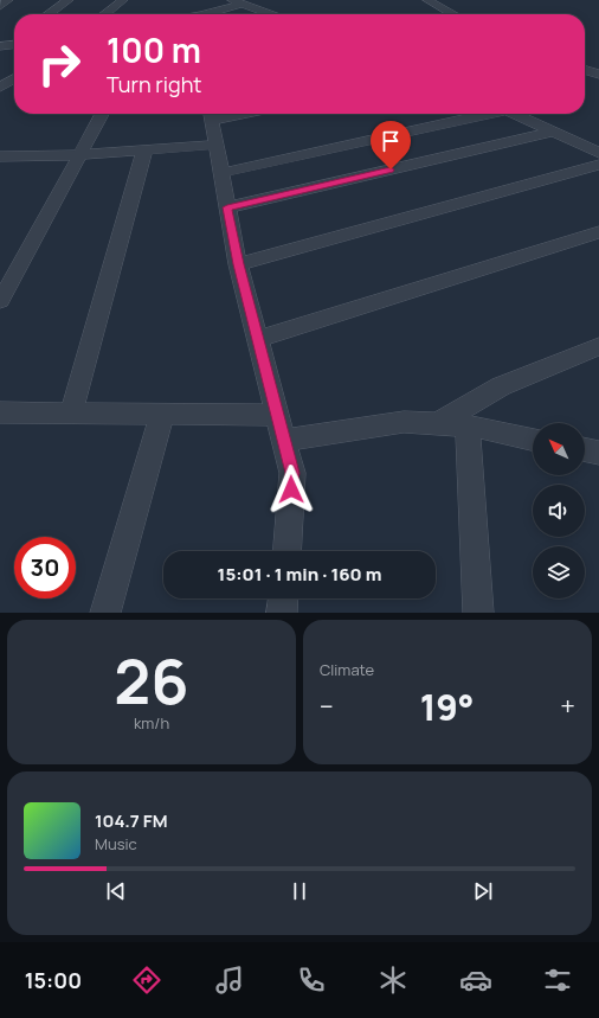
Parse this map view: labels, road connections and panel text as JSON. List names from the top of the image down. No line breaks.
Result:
{"north":"top left","page":{"turn":["100 m","Turn right"],"limit":"30","trip":"15:01 · 1 min · 160 m","tile":[["26","km/h"],"Climate"],"heat":["−","19°","+"],"song":["104.7 FM","Music"],"tabs":"15:00"}}
